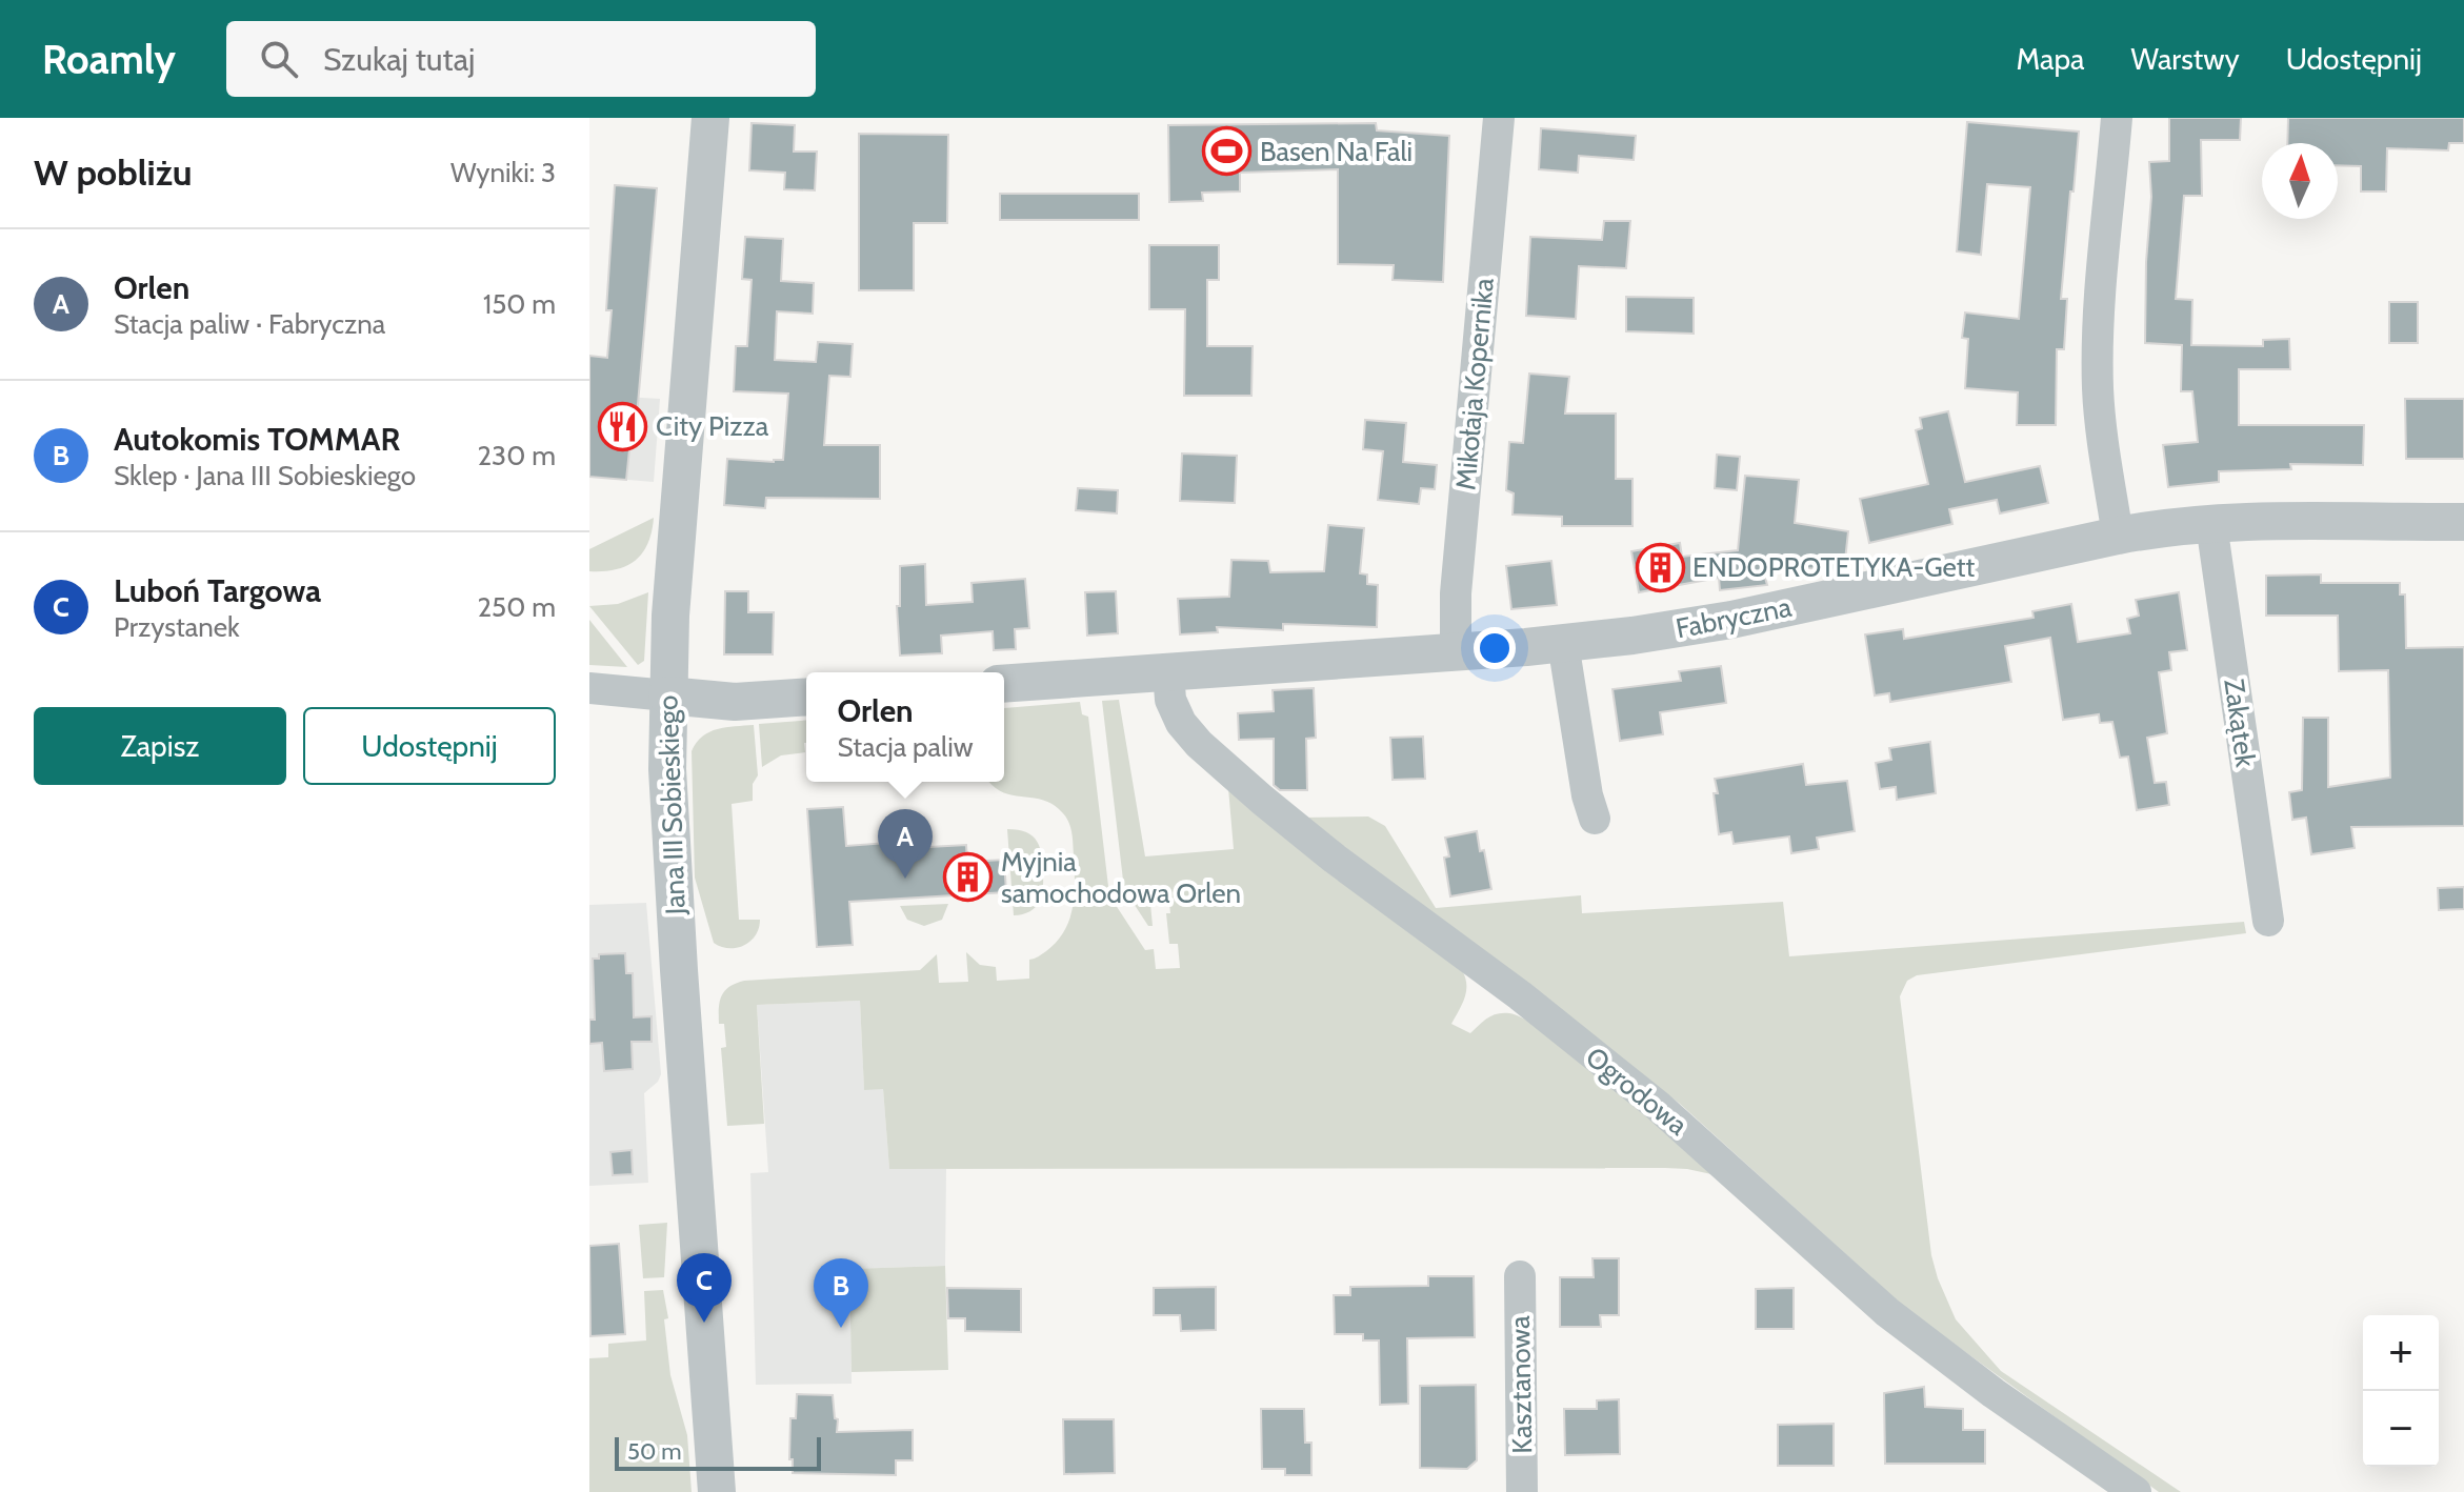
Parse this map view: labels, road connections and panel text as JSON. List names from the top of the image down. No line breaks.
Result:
{"streets":{"street":["Mikołaja Kopernika","Fabryczna","Zakątek","Jana III Sobieskiego","Ogrodowa","Kasztanowa"]},"crossings":[["Mikołaja Kopernika","Fabryczna"],["Fabryczna","Zakątek"],["Fabryczna","Ogrodowa"]],"places":{"sports":["Basen Na Fali"],"restaurant":["City Pizza"],"building":["ENDOPROTETYKA-Gett","Myjnia samochodowa Orlen"]},"scale_bar":"50 m","north":"top","page":{"header":"Roamly","search":"Szukaj tutaj","nav":["Mapa","Warstwy","Udostępnij"],"heading":["W pobliżu","Wyniki: 3"],"list":[{"mark":"A","name":"Orlen","note":"Stacja paliw · Fabryczna","value":"150 m"},{"mark":"B","name":"Autokomis TOMMAR","note":"Sklep · Jana III Sobieskiego","value":"230 m"},{"mark":"C","name":"Luboń Targowa","note":"Przystanek","value":"250 m"}],"popup":["Orlen","Stacja paliw"],"buttons":["Zapisz","Udostępnij"],"pins":["A","C","B"],"map_buttons":["+","−"],"scale":"50 m"}}
